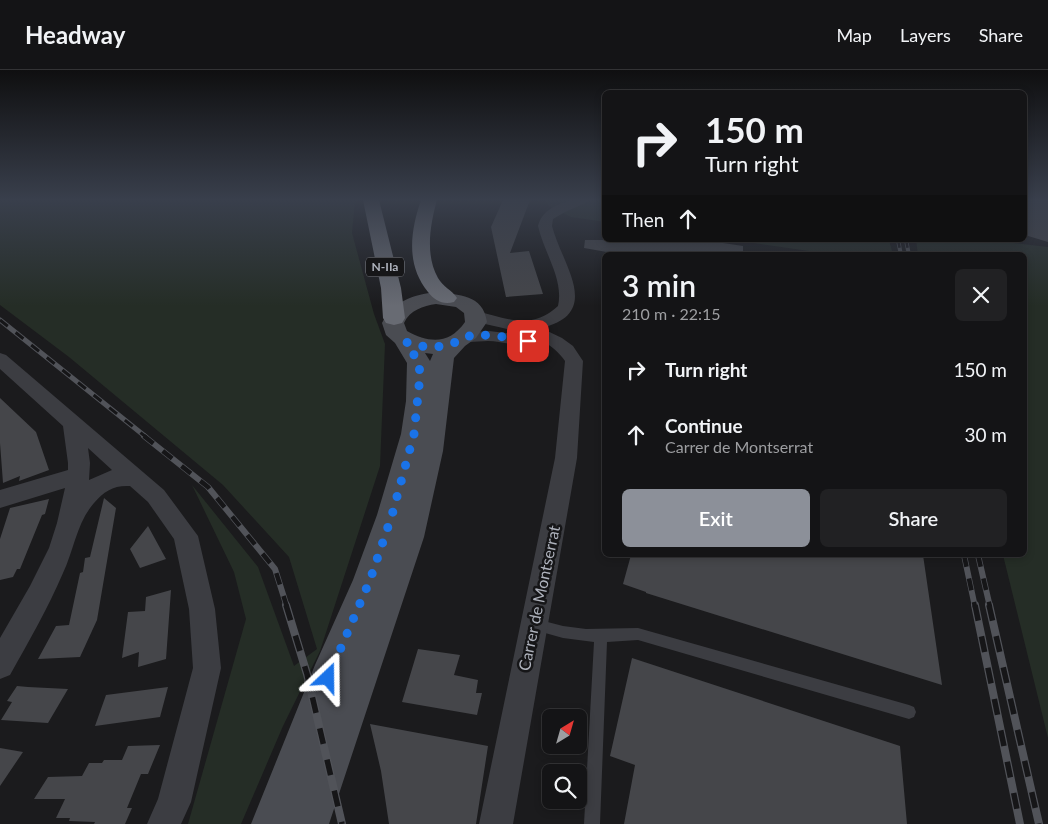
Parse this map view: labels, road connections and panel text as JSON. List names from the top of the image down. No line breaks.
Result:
{"streets":{"highway":["N-IIa"],"street":["Carrer de Montserrat"]},"crossings":[["N-IIa","Carrer de Montserrat"]],"north":"top right","page":{"header":"Headway","nav":["Map","Layers","Share"],"turn":["150 m","Turn right"],"then":"Then","heading":["3 min","210 m · 22:15"],"list":[{"name":"Turn right","value":"150 m"},{"name":"Continue","note":"Carrer de Montserrat","value":"30 m"}],"buttons":["Exit","Share"]}}
